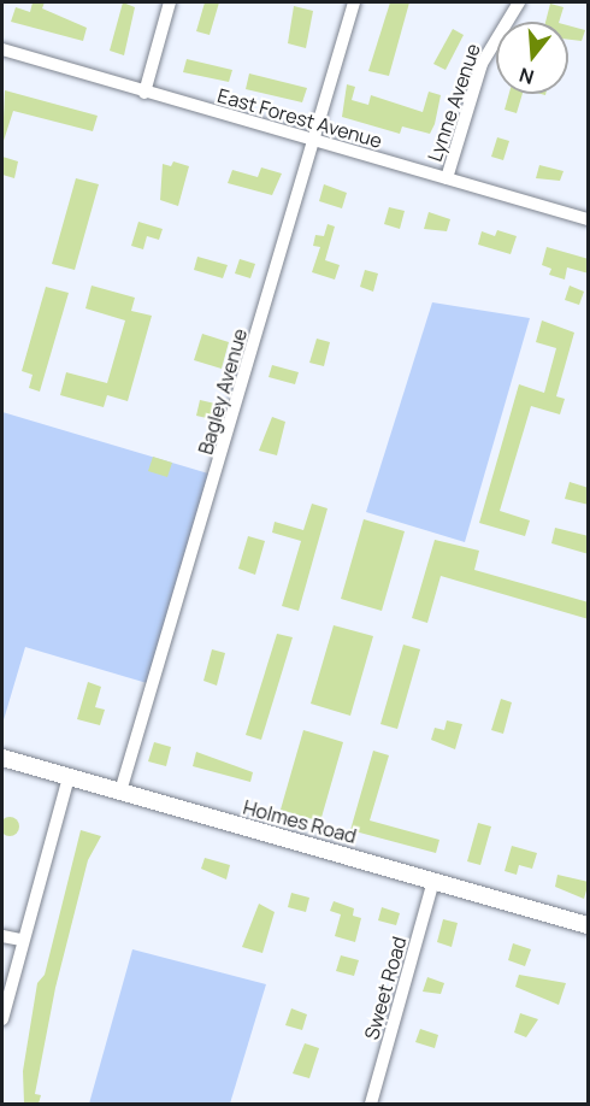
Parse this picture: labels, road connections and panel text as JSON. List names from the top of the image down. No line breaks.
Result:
{"streets":{"main road":["Holmes Road"],"street":["Lynne Avenue","East Forest Avenue","Bagley Avenue","Sweet Road"]},"crossings":[["Lynne Avenue","East Forest Avenue"],["East Forest Avenue","Bagley Avenue"],["Bagley Avenue","Holmes Road"],["Holmes Road","Sweet Road"]],"north":"bottom"}
